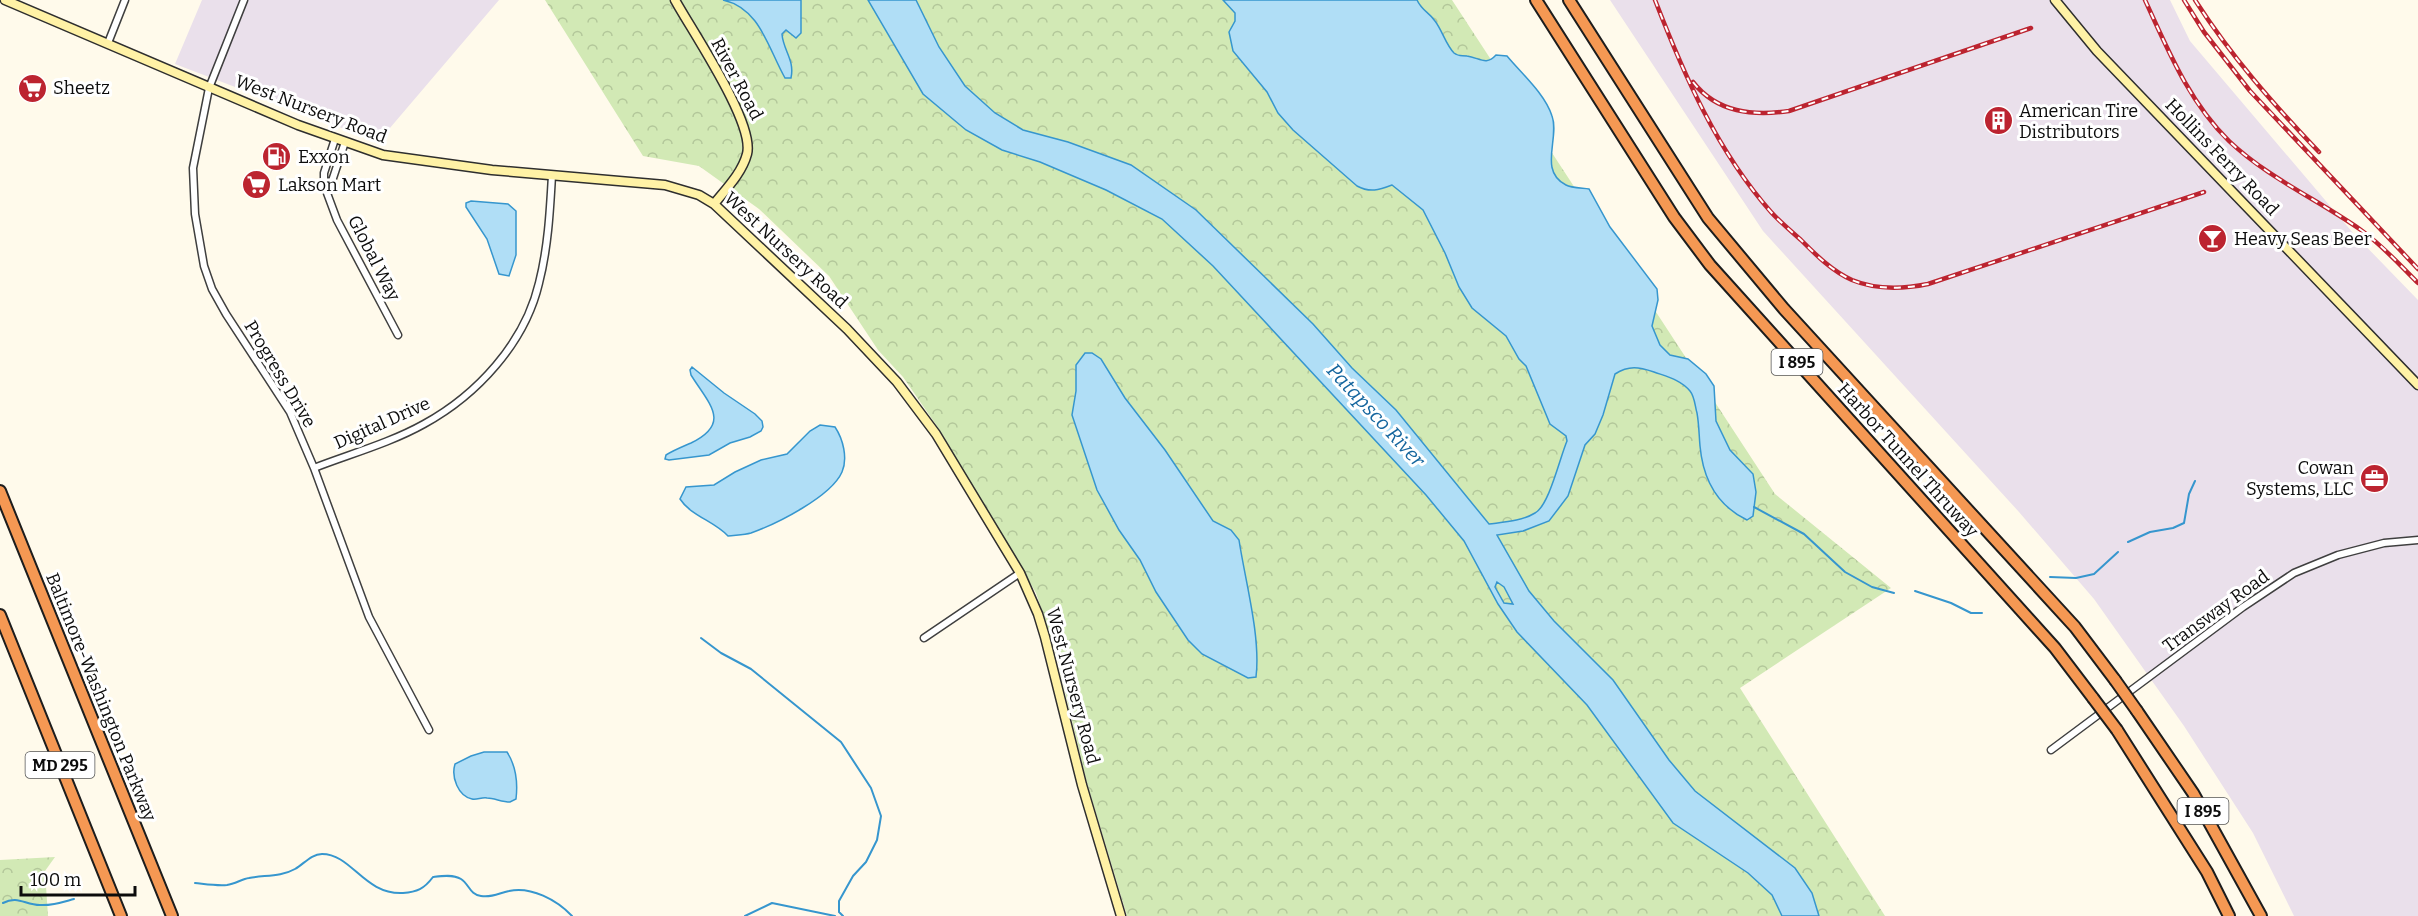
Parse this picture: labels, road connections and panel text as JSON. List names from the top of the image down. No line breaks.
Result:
{"streets":{"highway":["I 895","Harbor Tunnel Thruway","Baltimore-Washington Parkway","MD 295"],"main road":["River Road","West Nursery Road","Hollins Ferry Road"],"street":["Global Way","Progress Drive","Digital Drive","Transway Road"]},"crossings":[["River Road","West Nursery Road"],["West Nursery Road","Global Way"],["West Nursery Road","Progress Drive"],["West Nursery Road","Digital Drive"],["Progress Drive","Digital Drive"]],"water":["Patapsco River"],"places":{"supermarket":["Sheetz","Lakson Mart"],"building":["American Tire Distributors"],"fuel station":["Exxon"],"bar":["Heavy Seas Beer"],"office":["Cowan Systems, LLC"]},"scale_bar":"100 m"}
